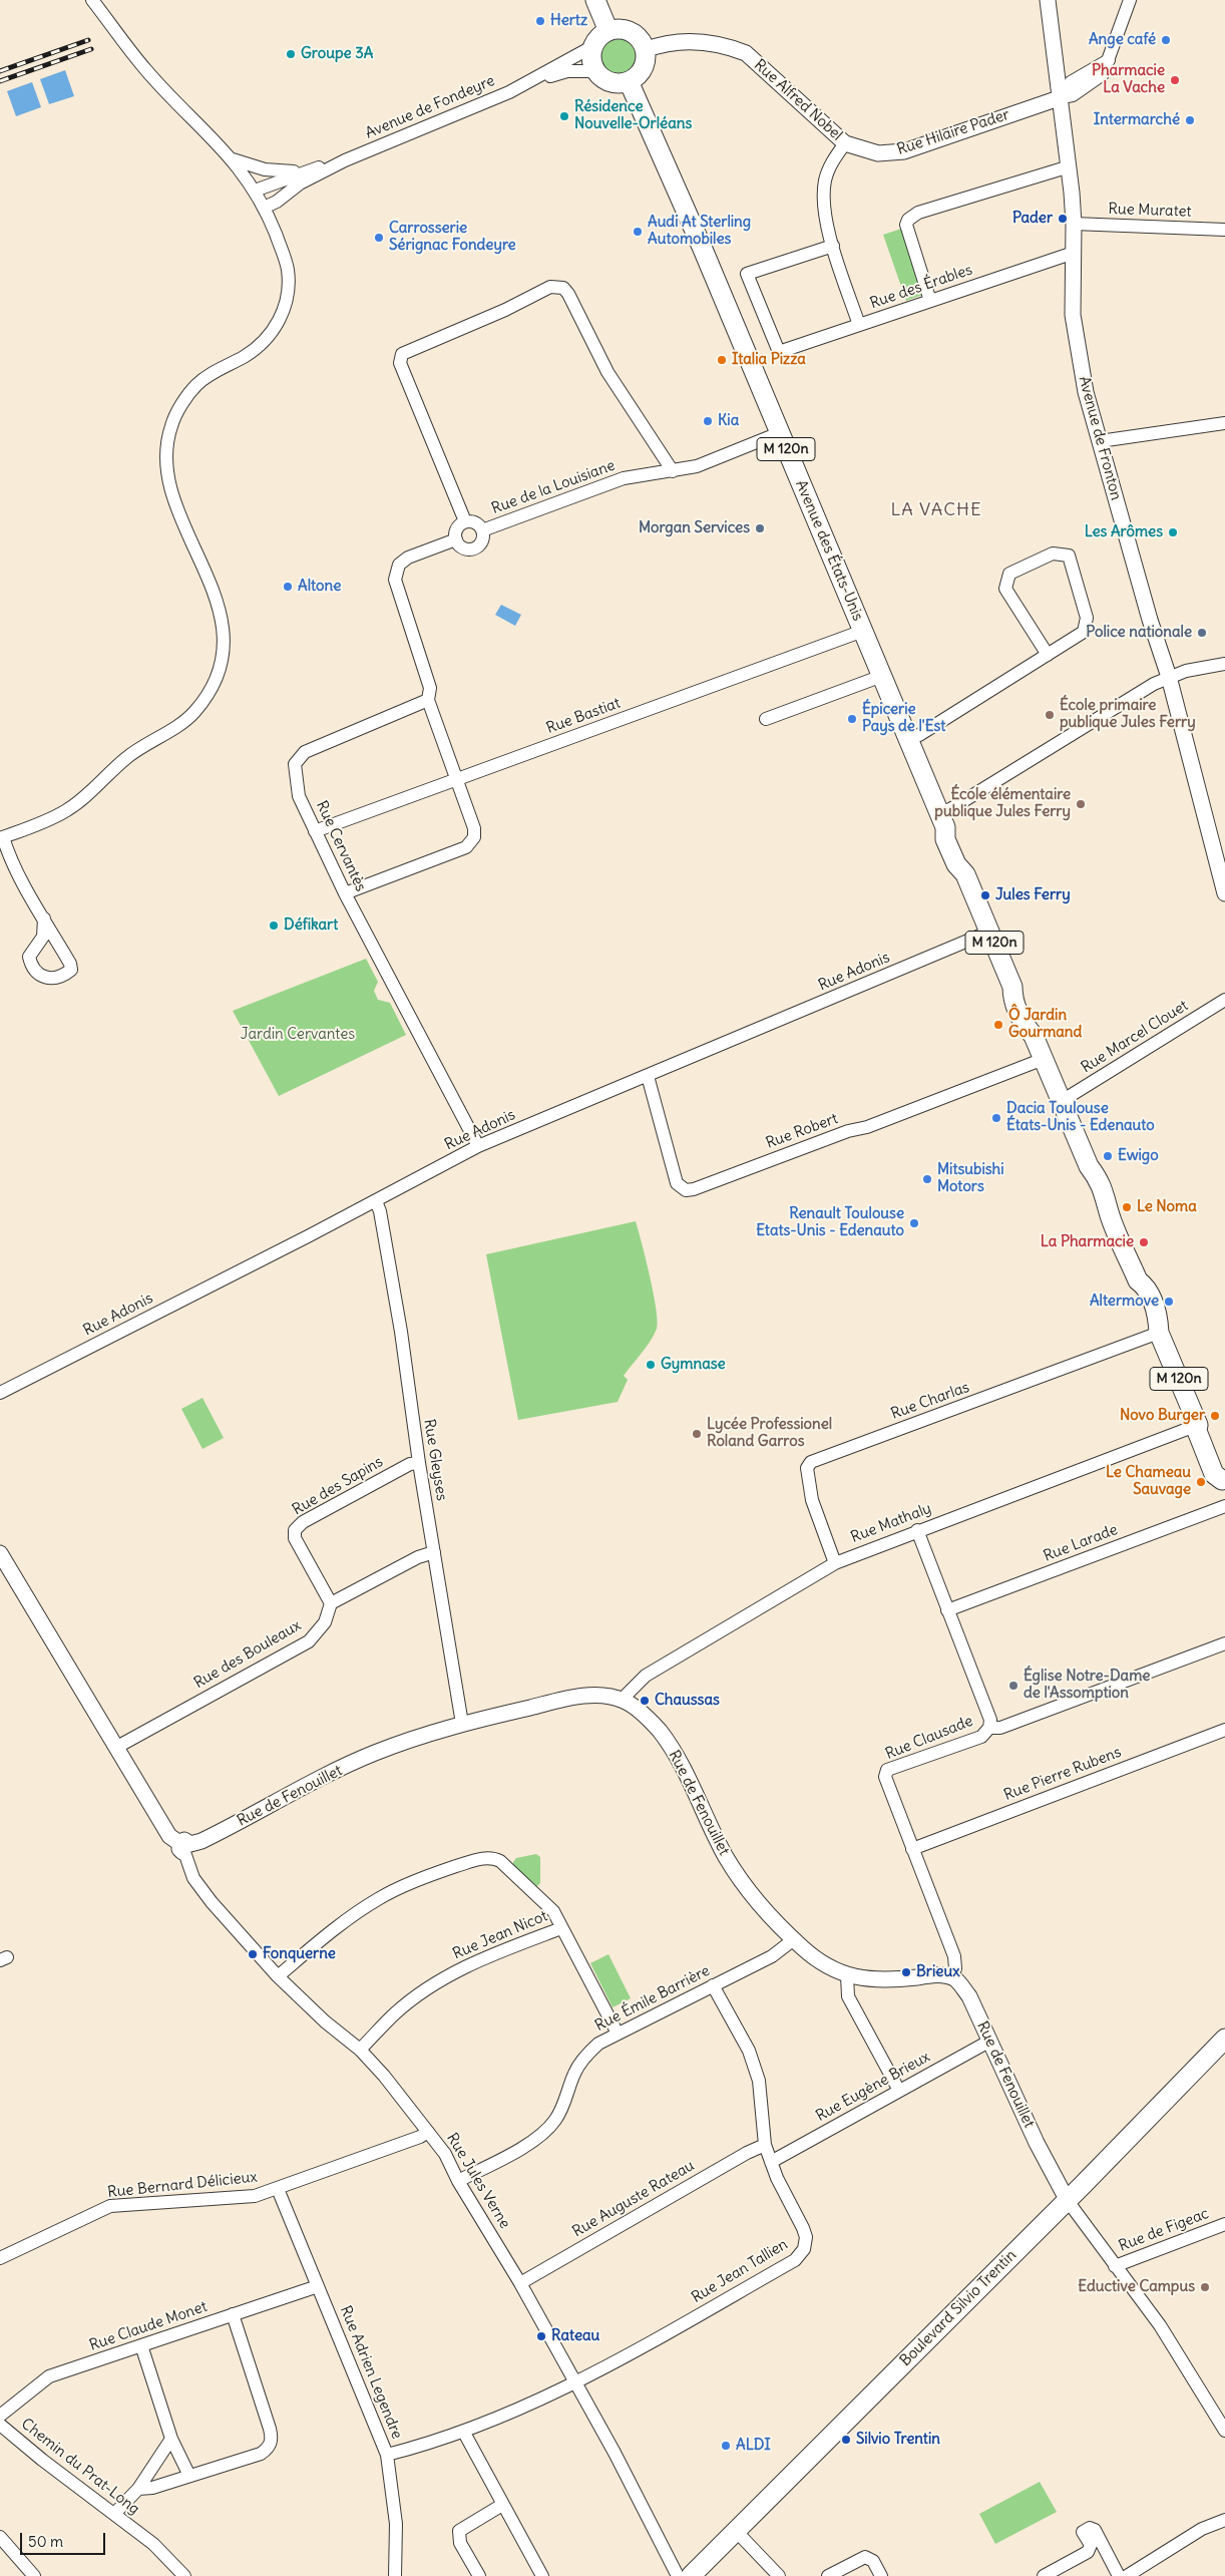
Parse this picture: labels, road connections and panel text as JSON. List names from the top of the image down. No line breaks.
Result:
{"streets":{"main road":["M 120n","Avenue des États-Unis","Boulevard Silvio Trentin"],"street":["Rue Alfred Nobel","Avenue de Fondeyre","Rue Hilaire Pader","Rue Muratet","Rue des Érables","Avenue de Fronton","Rue de la Louisiane","Rue Bastiat","Rue Cervantès","Rue Adonis","Rue Marcel Clouet","Rue Robert","Rue Charlas","Rue Gleyses","Rue des Sapins","Rue Mathaly","Rue Larade","Rue des Bouleaux","Rue Clausade","Rue Pierre Rubens","Rue de Fenouillet","Rue Jean Nicot","Rue Émile Barrière","Rue Eugène Brieux","Rue Jules Verne","Rue Bernard Délicieux","Rue Auguste Rateau","Rue de Figeac","Rue Jean Tallien","Rue Claude Monet","Rue Adrien Legendre","Chemin du Prat-Long"]},"crossings":[["Rue Alfred Nobel","Avenue de Fondeyre"],["Rue Alfred Nobel","Rue Hilaire Pader"],["Rue Alfred Nobel","Rue des Érables"],["Rue Alfred Nobel","Avenue des États-Unis"],["Avenue de Fondeyre","Avenue des États-Unis"],["Rue Hilaire Pader","Avenue de Fronton"],["Rue Muratet","Avenue de Fronton"],["Rue des Érables","Avenue de Fronton"],["Rue de la Louisiane","Avenue des États-Unis"],["Avenue des États-Unis","Rue Bastiat"],["Avenue des États-Unis","Rue Adonis"],["Avenue des États-Unis","Rue Marcel Clouet"],["Avenue des États-Unis","Rue Robert"],["Avenue des États-Unis","Rue Charlas"],["Avenue des États-Unis","Rue Mathaly"],["Rue Bastiat","Rue Cervantès"],["Rue Cervantès","Rue Adonis"],["Rue Adonis","Rue Robert"],["Rue Adonis","Rue Gleyses"],["Rue Charlas","Rue Mathaly"],["Rue Gleyses","Rue des Sapins"],["Rue Gleyses","Rue de Fenouillet"],["Rue des Sapins","Rue des Bouleaux"],["Rue Mathaly","Rue Clausade"],["Rue Mathaly","Rue de Fenouillet"],["Rue Larade","Rue Clausade"],["Rue Clausade","Rue Pierre Rubens"],["Rue Clausade","Rue de Fenouillet"],["Rue de Fenouillet","Rue Émile Barrière"],["Rue de Fenouillet","Rue Eugène Brieux"],["Rue de Fenouillet","Rue Jules Verne"],["Rue de Fenouillet","Boulevard Silvio Trentin"],["Rue Jean Nicot","Rue Jules Verne"],["Rue Émile Barrière","Rue Jules Verne"],["Rue Émile Barrière","Rue Jean Tallien"],["Rue Eugène Brieux","Rue Jean Tallien"],["Rue Jules Verne","Rue Bernard Délicieux"],["Rue Jules Verne","Rue Auguste Rateau"],["Rue Jules Verne","Rue Jean Tallien"],["Rue Bernard Délicieux","Rue Adrien Legendre"],["Rue Auguste Rateau","Rue Jean Tallien"],["Rue Jean Tallien","Rue Adrien Legendre"],["Rue Claude Monet","Rue Adrien Legendre"]],"districts":["LA VACHE"],"parks":["Jardin Cervantes"],"places":["Hertz","Ange café","Groupe 3A","Pharmacie La Vache","Résidence Nouvelle-Orléans","Intermarché","Pader","Audi At Sterling Automobiles","Carrosserie Sérignac Fondeyre","Italia Pizza","Kia","Morgan Services","Les Arômes","Altone","Police nationale","École primaire publique Jules Ferry","Épicerie Pays de l'Est","École élémentaire publique Jules Ferry","Jules Ferry","Défikart","Ô Jardin Gourmand","Dacia Toulouse États-Unis - Edenauto","Ewigo","Mitsubishi Motors","Le Noma","Renault Toulouse Etats-Unis - Edenauto","La Pharmacie","Altermove","Gymnase","Novo Burger","Lycée Professionel Roland Garros","Le Chameau Sauvage","Église Notre-Dame de l'Assomption","Chaussas","Fonquerne","Brieux","Eductive Campus","Rateau","Silvio Trentin","ALDI"],"scale_bar":"50 m"}
